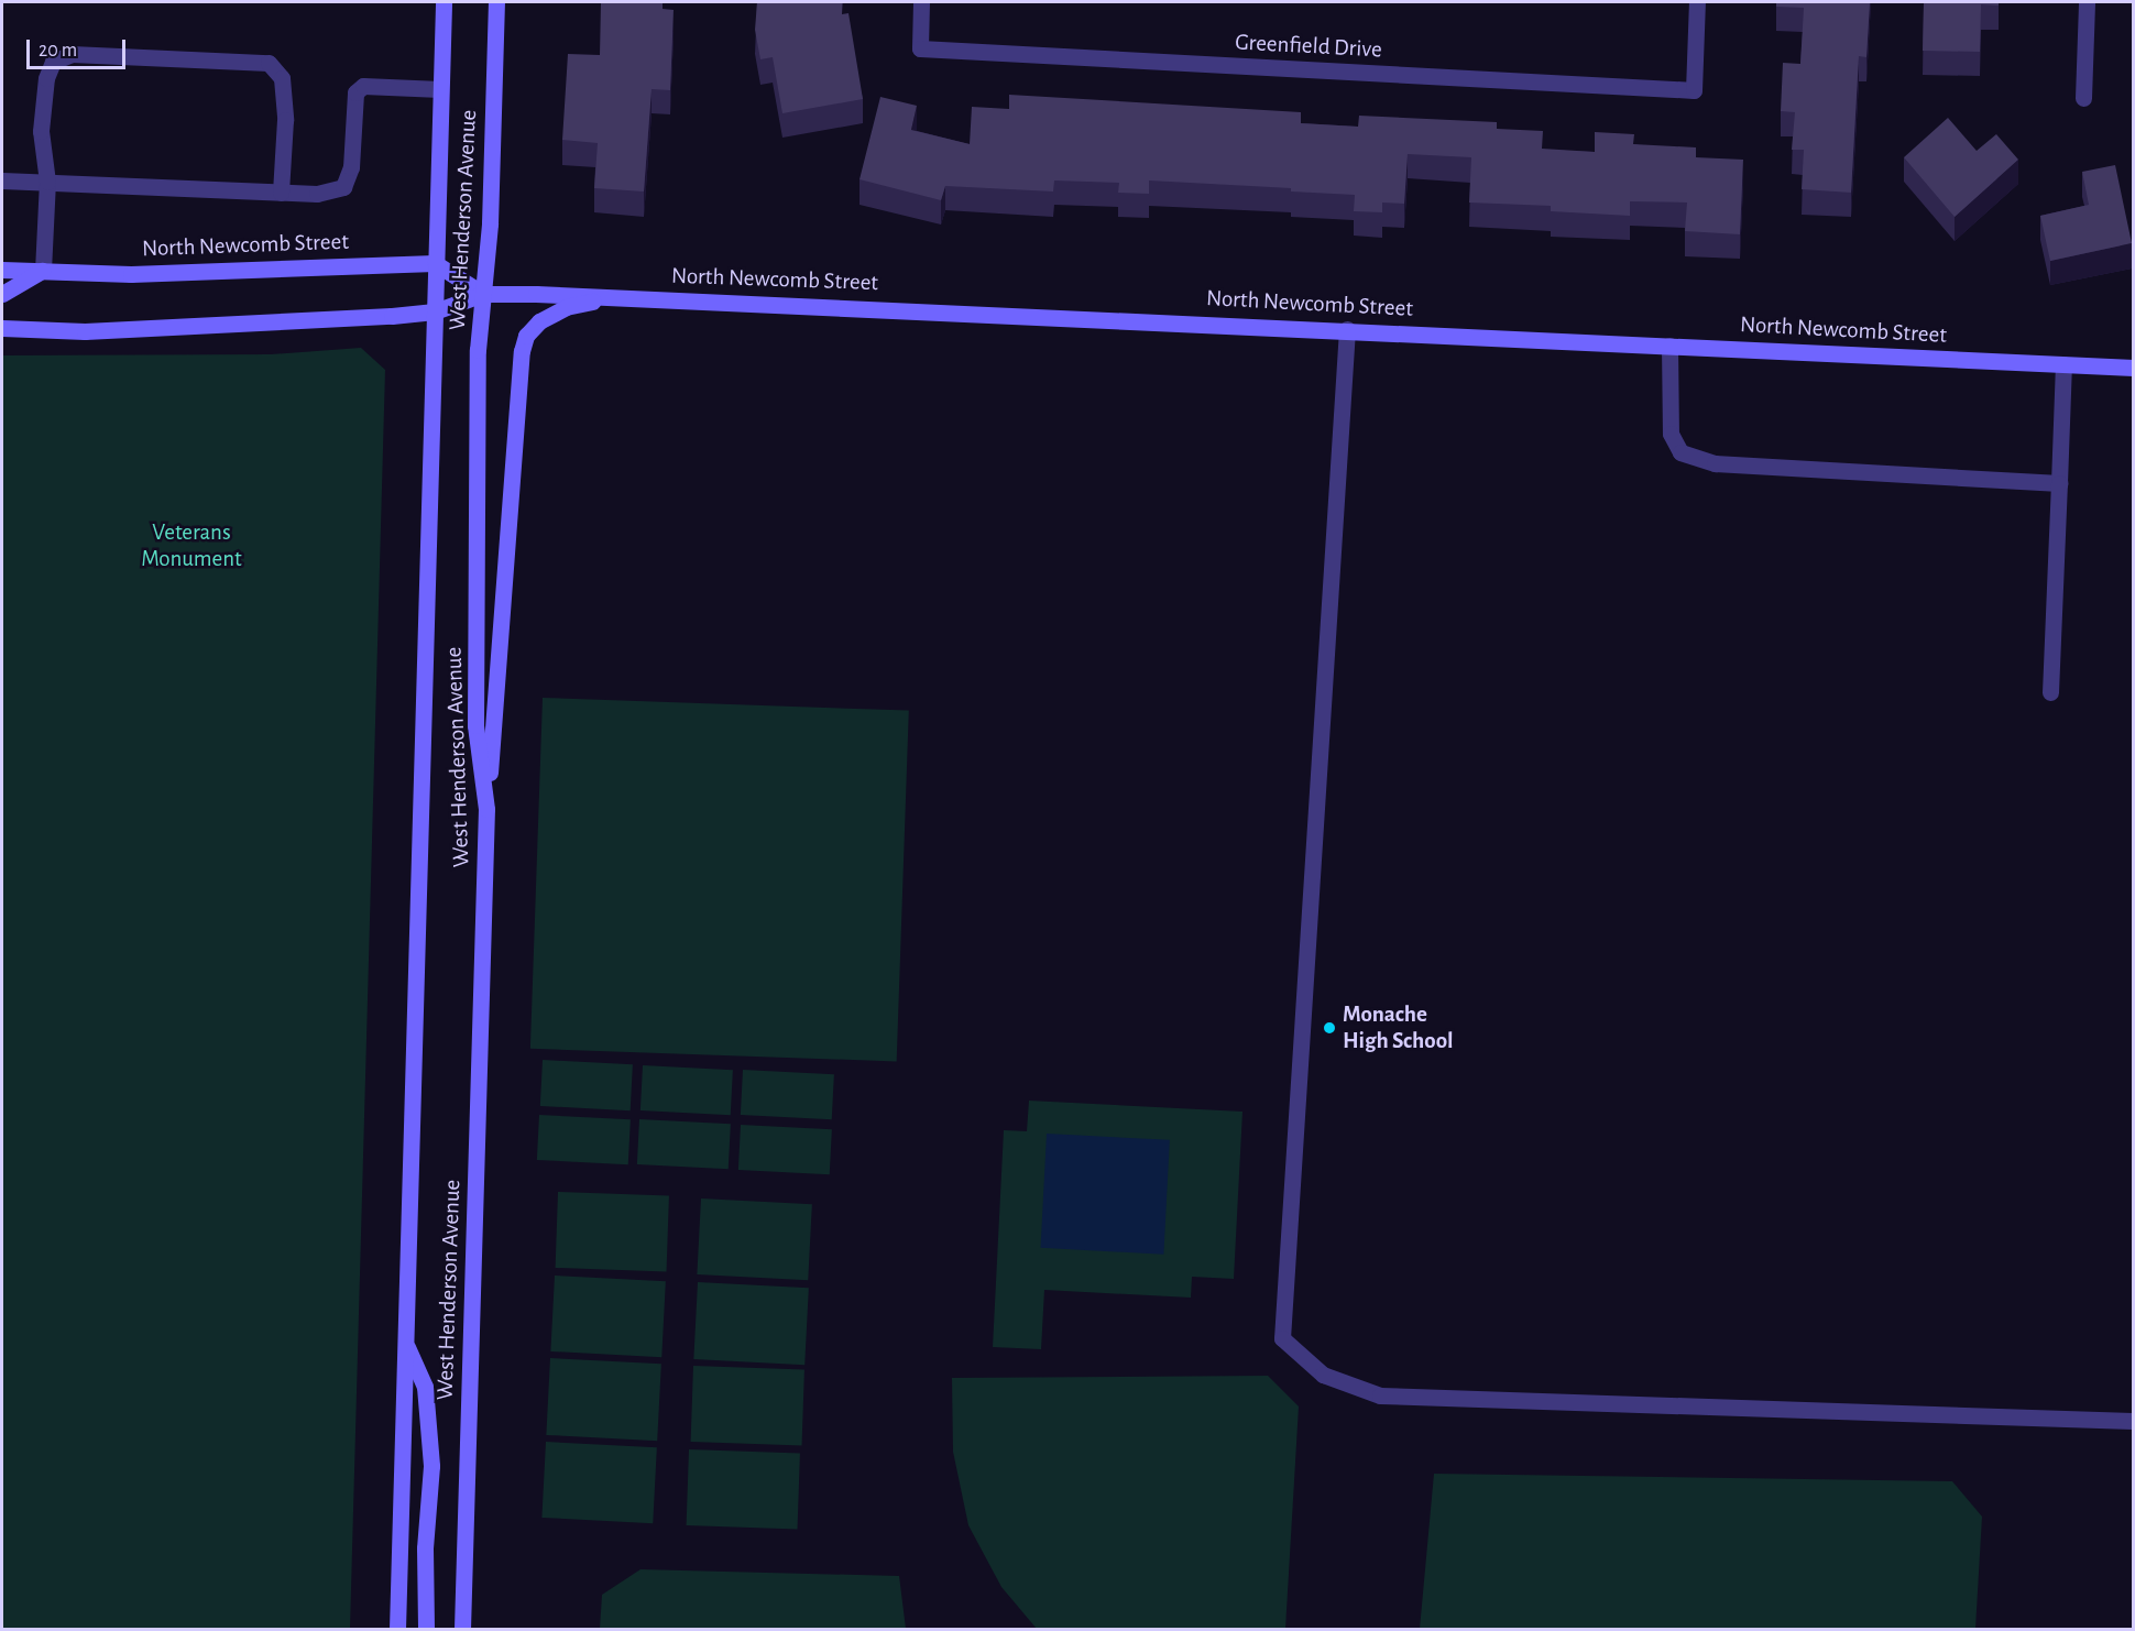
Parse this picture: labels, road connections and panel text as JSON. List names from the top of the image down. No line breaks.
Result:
{"streets":{"main road":["West Henderson Avenue","North Newcomb Street"],"street":["Greenfield Drive"]},"crossings":[["West Henderson Avenue","North Newcomb Street"]],"parks":["Veterans Monument"],"places":["Monache High School"],"scale_bar":"20 m"}
